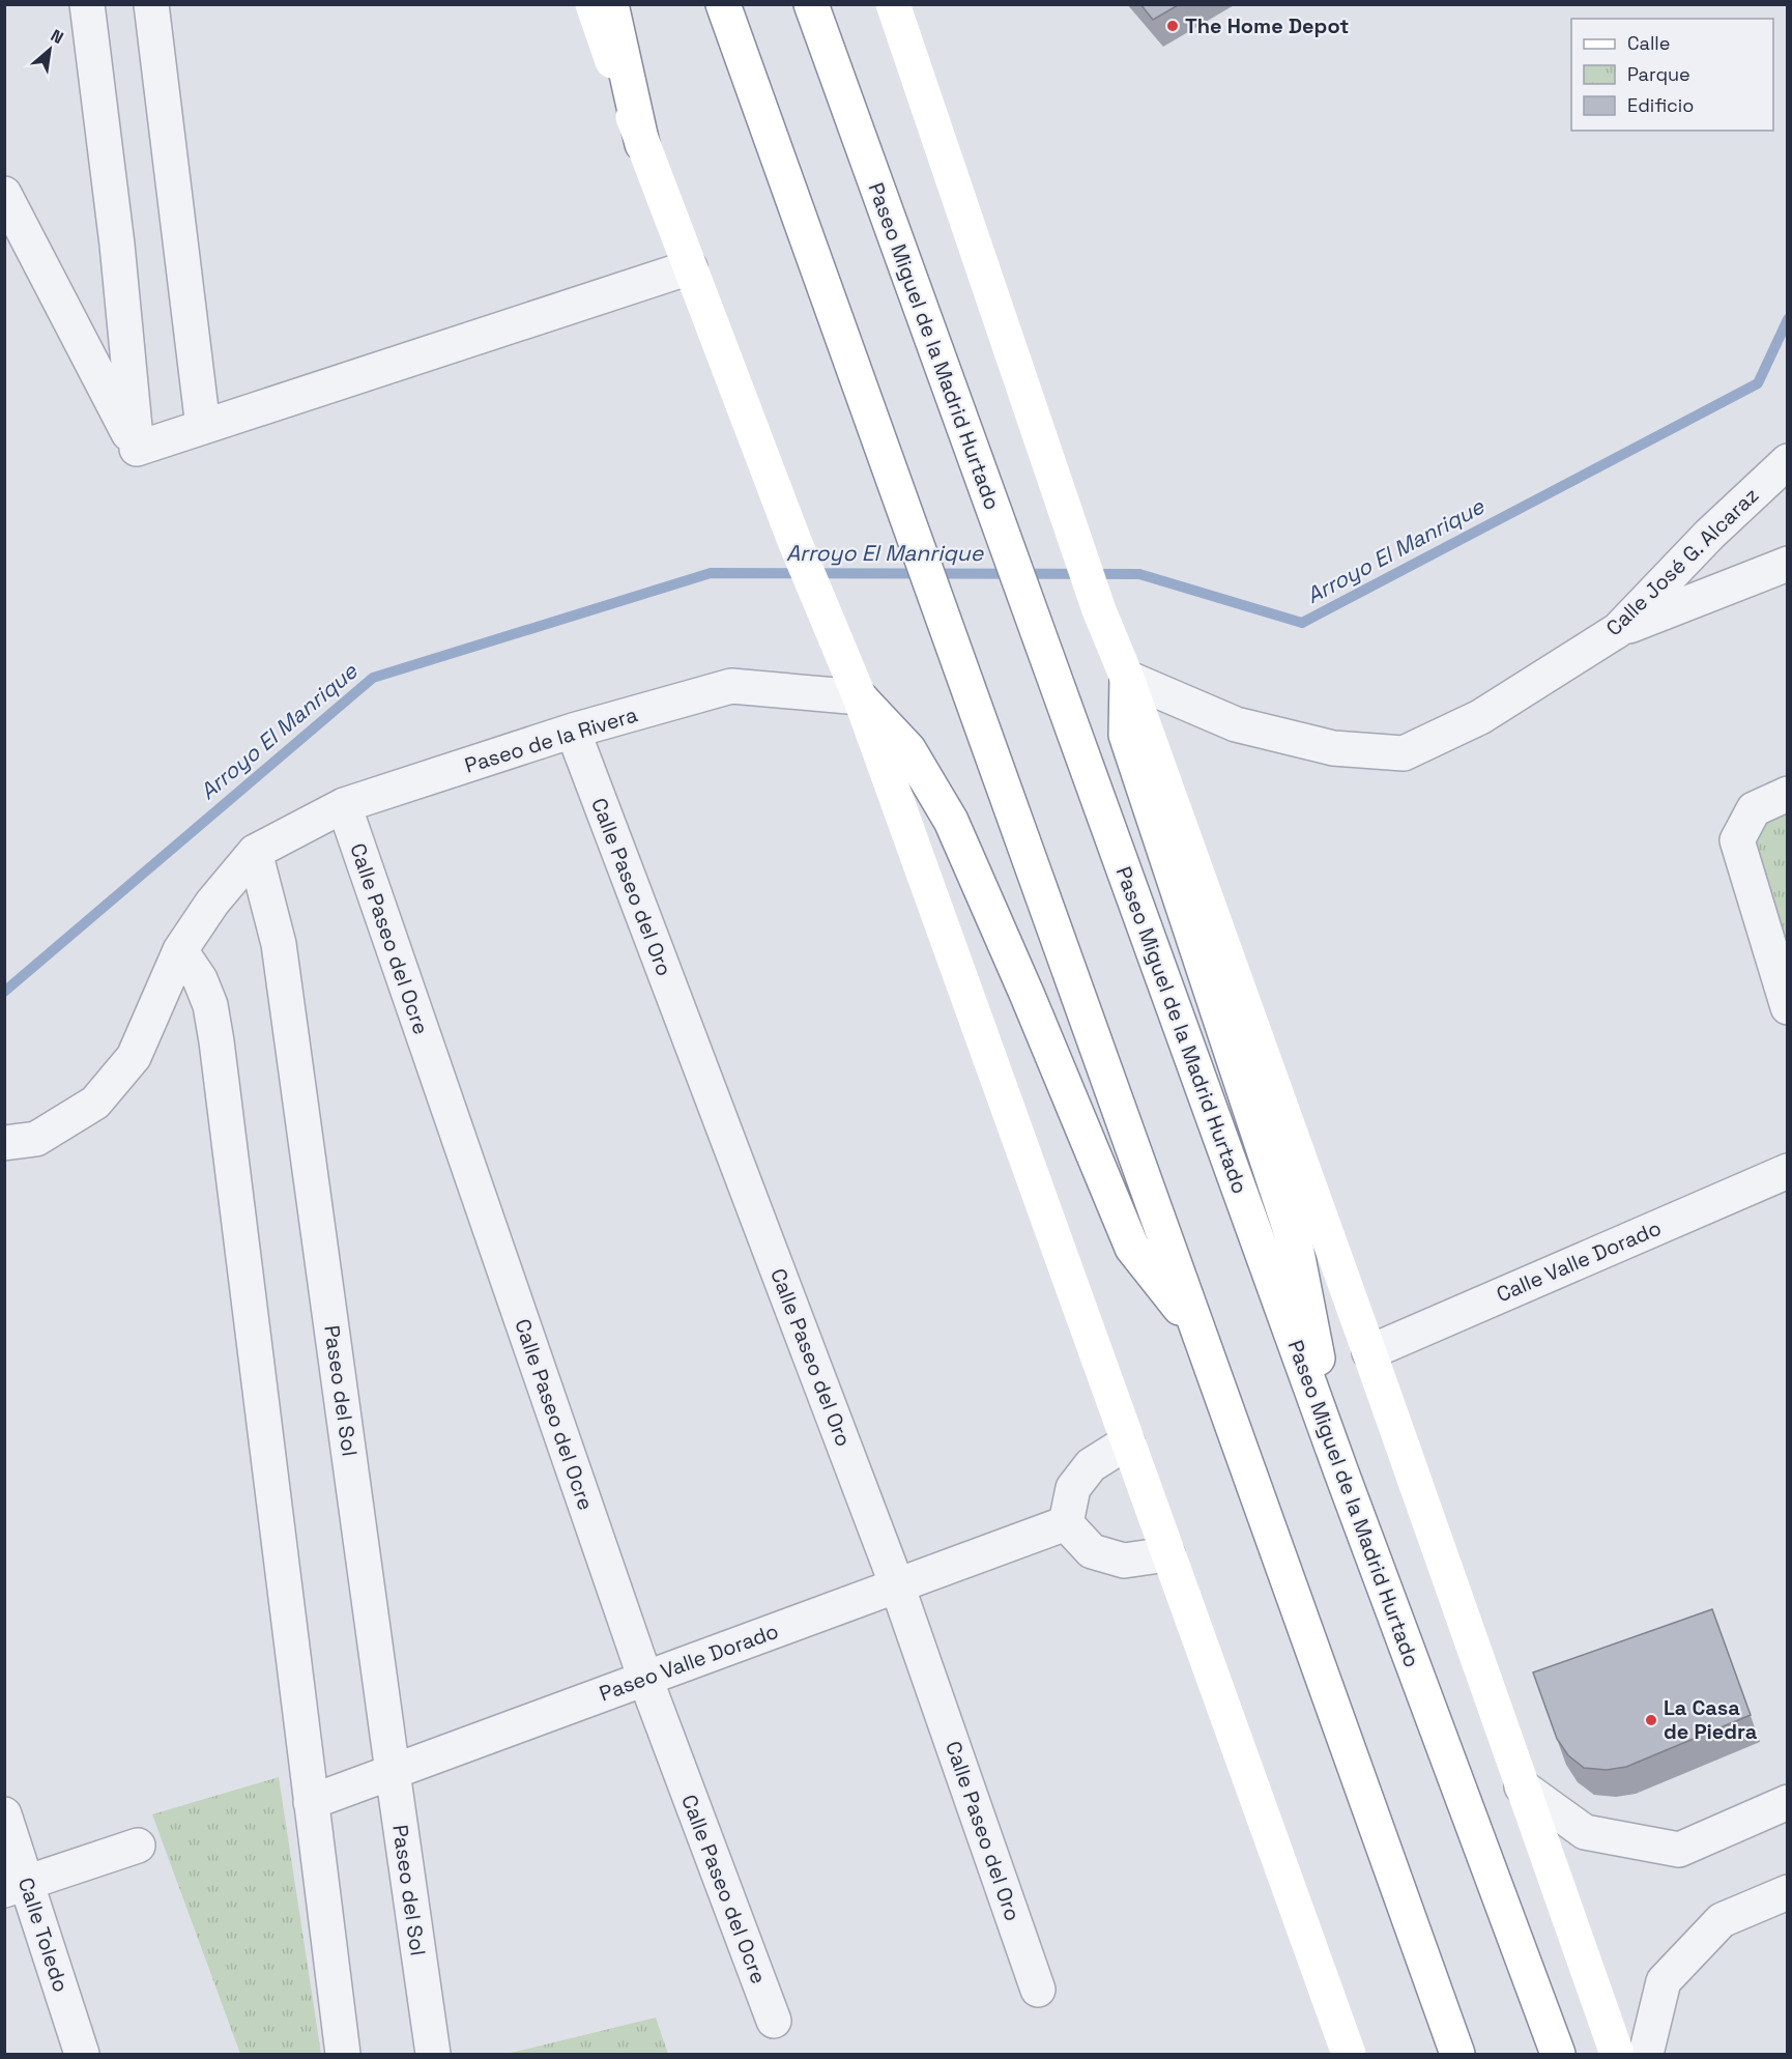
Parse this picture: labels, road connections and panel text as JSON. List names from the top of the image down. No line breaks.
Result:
{"streets":{"main road":["Paseo Miguel de la Madrid Hurtado"],"street":["Calle José G. Alcaraz","Paseo de la Rivera","Calle Paseo del Oro","Calle Paseo del Ocre","Calle Valle Dorado","Paseo del Sol","Paseo Valle Dorado","Calle Toledo"]},"crossings":[["Paseo de la Rivera","Calle Paseo del Oro"],["Paseo de la Rivera","Calle Paseo del Ocre"],["Paseo de la Rivera","Paseo del Sol"],["Calle Paseo del Oro","Paseo Valle Dorado"],["Calle Paseo del Ocre","Paseo Valle Dorado"],["Paseo del Sol","Paseo Valle Dorado"]],"water":["Arroyo El Manrique"],"places":["The Home Depot","La Casa de Piedra"],"legend":["Calle","Parque","Edificio"],"north":"top right"}
